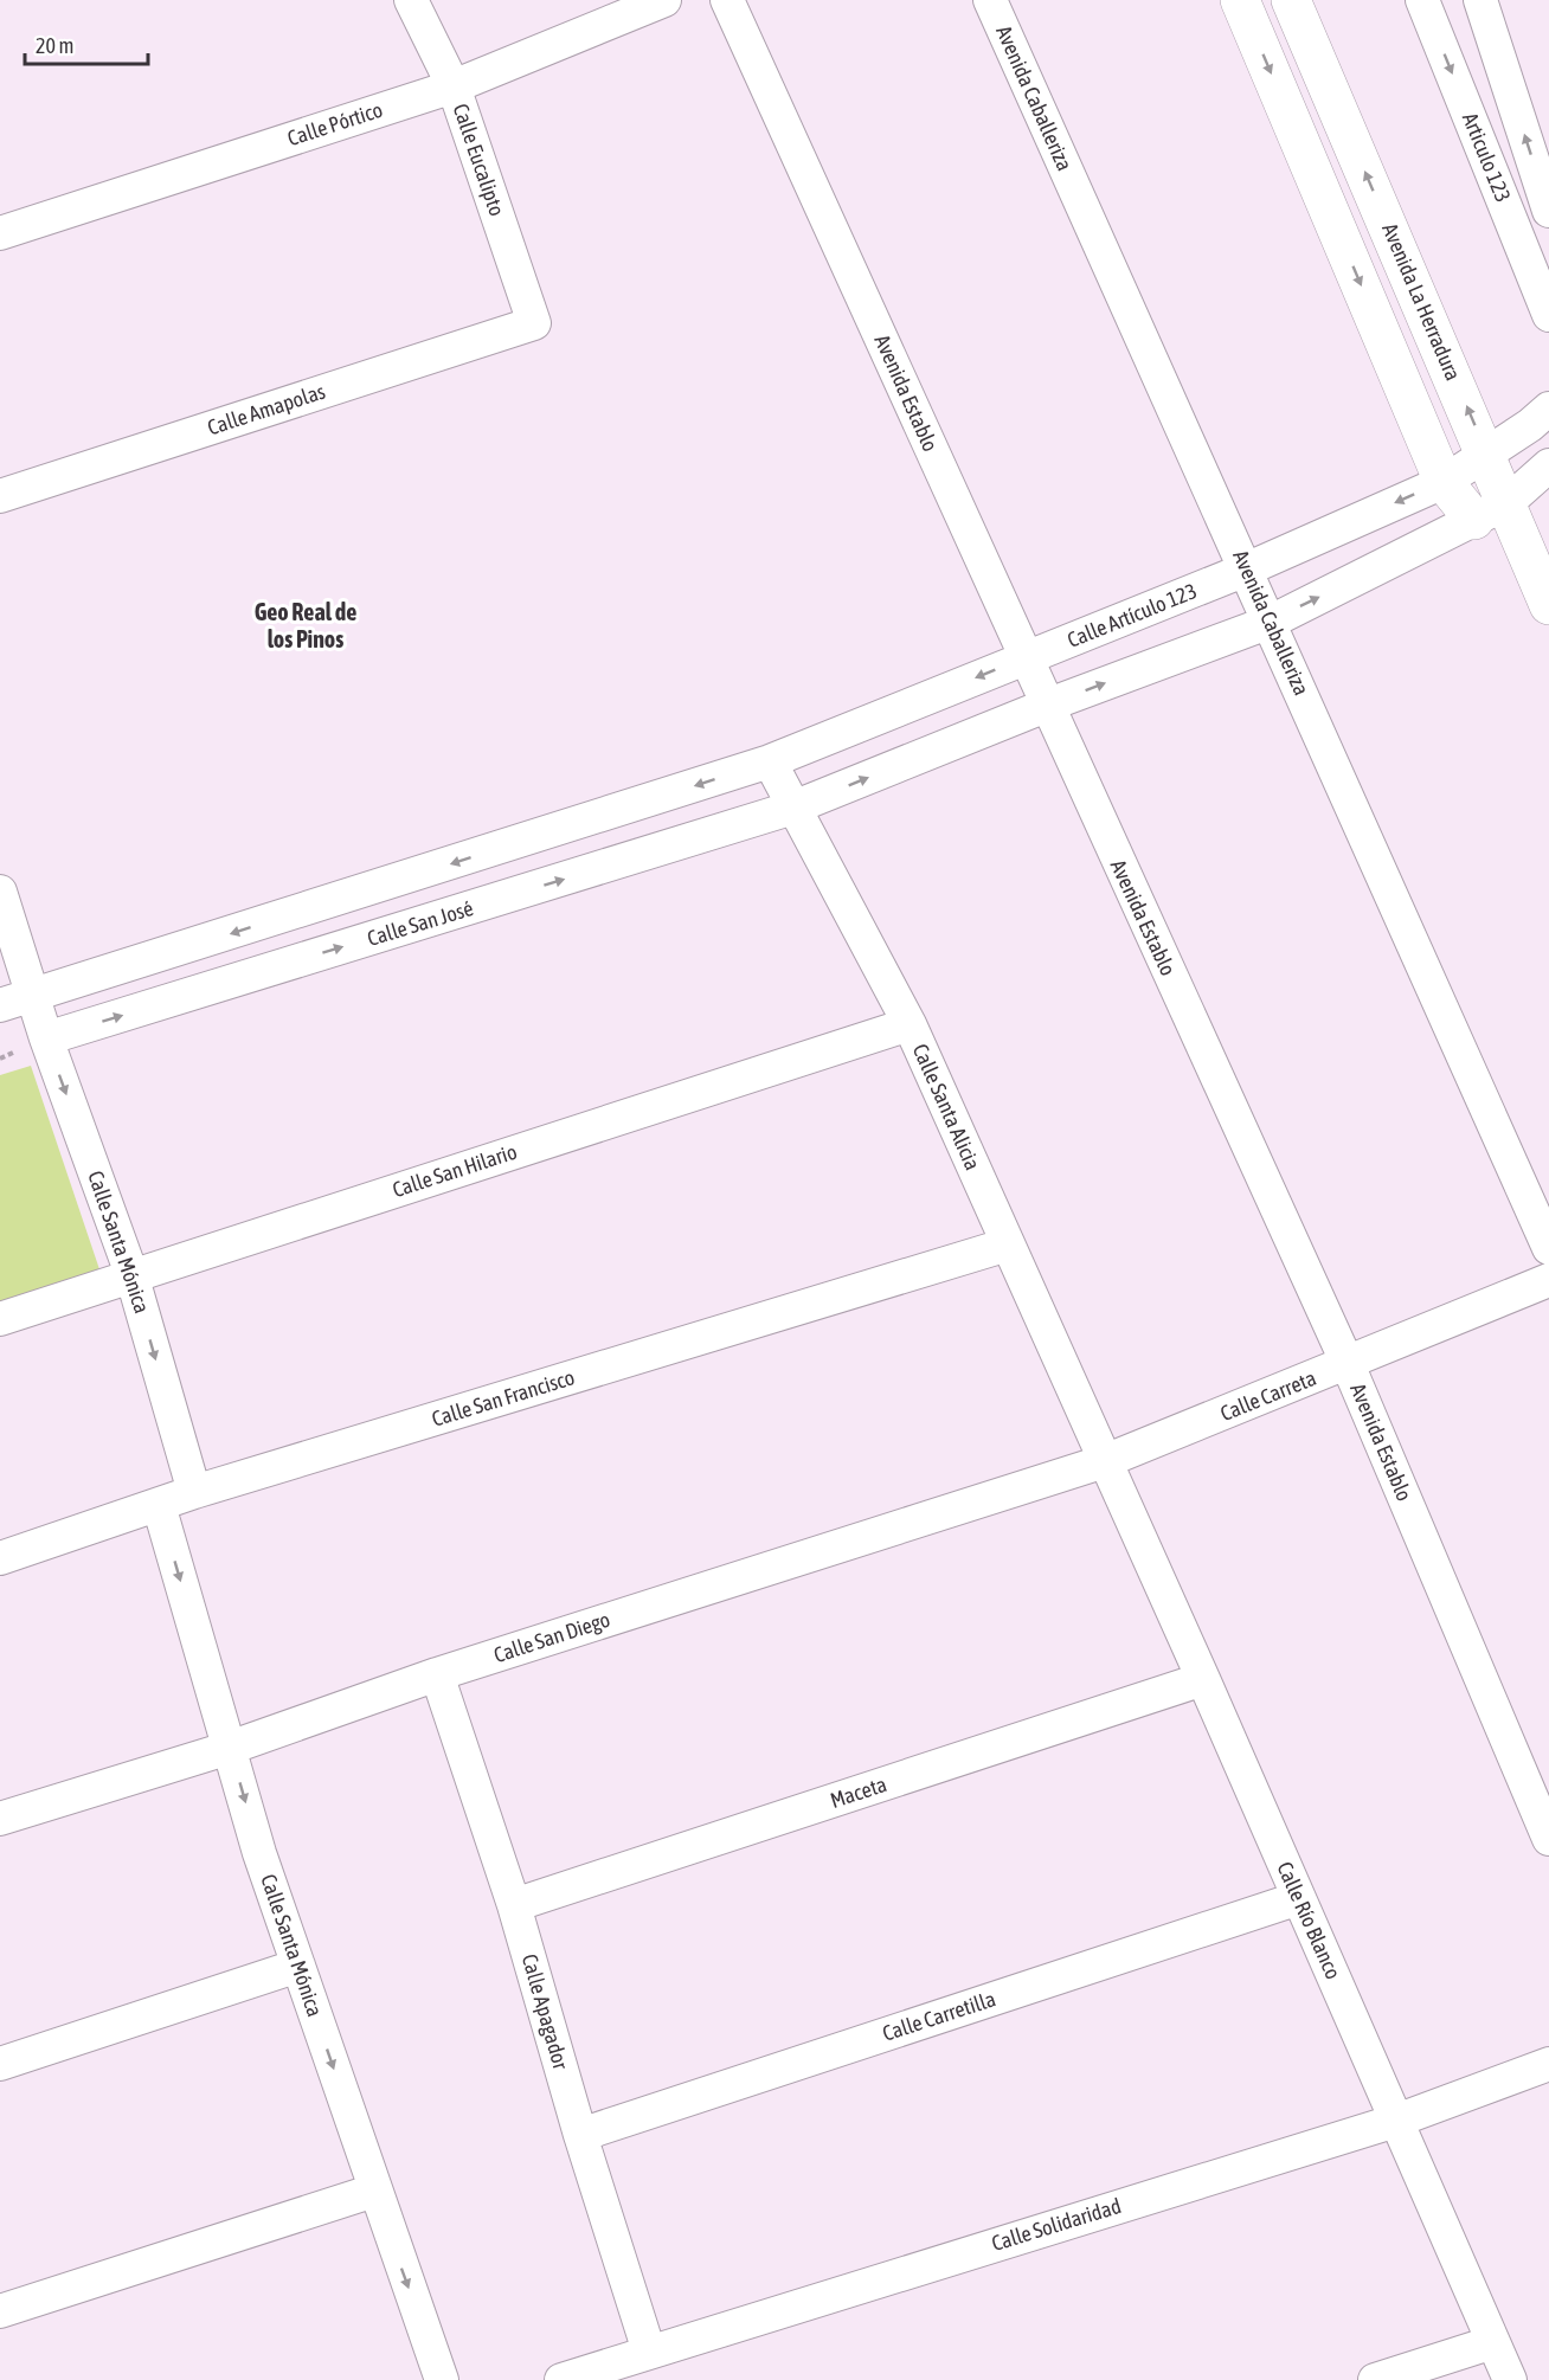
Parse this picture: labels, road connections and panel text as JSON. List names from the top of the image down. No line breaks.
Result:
{"streets":{"street":["Avenida Caballeriza","Calle Pórtico","Articulo 123","Calle Eucalipto","Avenida La Herradura","Avenida Establo","Calle Amapolas","Calle Artículo 123","Calle San José","Calle Santa Alicia","Calle San Hilario","Calle Santa Mónica","Calle Carreta","Calle San Francisco","Calle San Diego","Maceta","Calle Río Blanco","Calle Apagador","Calle Carretilla","Calle Solidaridad"]},"crossings":[["Avenida Caballeriza","Calle Artículo 123"],["Calle Pórtico","Calle Eucalipto"],["Calle Eucalipto","Calle Amapolas"],["Avenida La Herradura","Calle Artículo 123"],["Avenida Establo","Calle Artículo 123"],["Avenida Establo","Calle Carreta"],["Calle Artículo 123","Calle Santa Alicia"],["Calle San José","Calle Santa Alicia"],["Calle San José","Calle Santa Mónica"],["Calle Santa Alicia","Calle San Hilario"],["Calle Santa Alicia","Calle Carreta"],["Calle Santa Alicia","Calle San Francisco"],["Calle Santa Alicia","Calle San Diego"],["Calle Santa Alicia","Calle Río Blanco"],["Calle San Hilario","Calle Santa Mónica"],["Calle Santa Mónica","Calle San Francisco"],["Calle Santa Mónica","Calle San Diego"],["Calle Carreta","Calle San Diego"],["Calle Carreta","Calle Río Blanco"],["Calle San Diego","Calle Río Blanco"],["Calle San Diego","Calle Apagador"],["Maceta","Calle Río Blanco"],["Maceta","Calle Apagador"],["Calle Río Blanco","Calle Carretilla"],["Calle Río Blanco","Calle Solidaridad"],["Calle Apagador","Calle Carretilla"],["Calle Apagador","Calle Solidaridad"]],"one_way":["Calle Santa Mónica"],"districts":["Geo Real de los Pinos"],"scale_bar":"20 m"}
